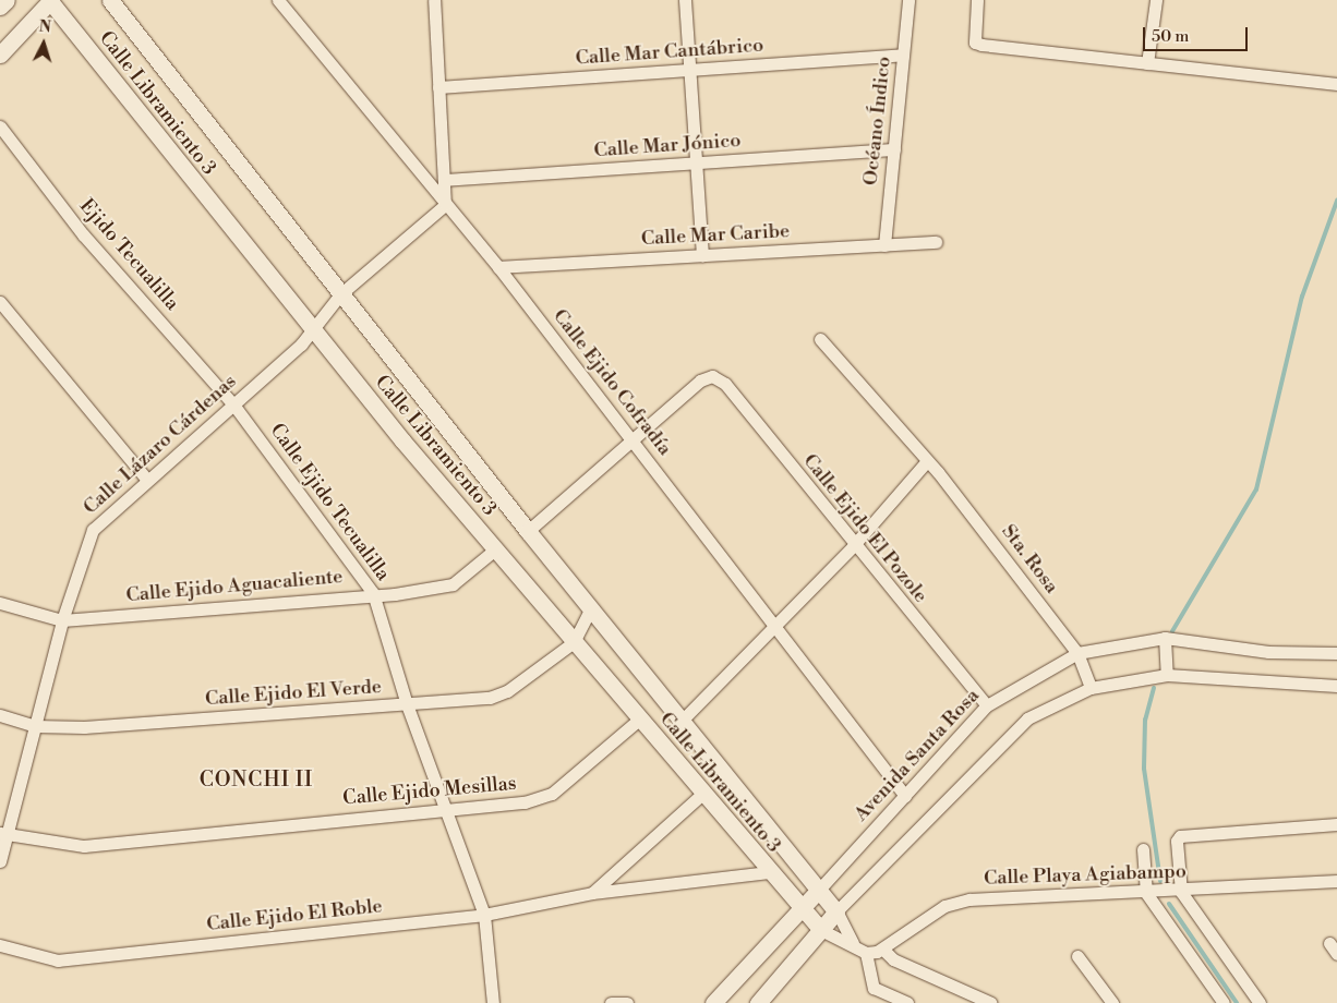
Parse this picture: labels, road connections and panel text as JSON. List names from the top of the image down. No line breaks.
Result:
{"streets":{"street":["Calle Mar Cantábrico","Calle Libramiento 3","Océano Índico","Calle Mar Jónico","Calle Mar Caribe","Ejido Tecualilla","Calle Ejido Cofradía","Calle Lázaro Cárdenas","Calle Ejido Tecualilla","Calle Ejido El Pozole","Sta. Rosa","Calle Ejido Aguacaliente","Calle Ejido El Verde","Avenida Santa Rosa","Calle Ejido Mesillas","Calle Playa Agiabampo","Calle Ejido El Roble"]},"crossings":[["Calle Mar Cantábrico","Océano Índico"],["Calle Libramiento 3","Calle Lázaro Cárdenas"],["Calle Libramiento 3","Calle Ejido Aguacaliente"],["Calle Libramiento 3","Calle Ejido El Verde"],["Calle Libramiento 3","Avenida Santa Rosa"],["Calle Libramiento 3","Calle Ejido Mesillas"],["Calle Libramiento 3","Calle Ejido El Roble"],["Océano Índico","Calle Mar Jónico"],["Océano Índico","Calle Mar Caribe"],["Calle Mar Caribe","Calle Ejido Cofradía"],["Ejido Tecualilla","Calle Lázaro Cárdenas"],["Ejido Tecualilla","Calle Ejido Tecualilla"],["Calle Ejido Cofradía","Calle Lázaro Cárdenas"],["Calle Ejido Cofradía","Calle Ejido El Pozole"],["Calle Ejido Cofradía","Avenida Santa Rosa"],["Calle Lázaro Cárdenas","Calle Ejido Tecualilla"],["Calle Lázaro Cárdenas","Calle Ejido Aguacaliente"],["Calle Lázaro Cárdenas","Calle Ejido El Verde"],["Calle Lázaro Cárdenas","Calle Ejido Mesillas"],["Calle Ejido Tecualilla","Calle Ejido Aguacaliente"],["Calle Ejido Tecualilla","Calle Ejido El Verde"],["Calle Ejido Tecualilla","Calle Ejido Mesillas"],["Calle Ejido Tecualilla","Calle Ejido El Roble"],["Calle Ejido El Pozole","Avenida Santa Rosa"],["Sta. Rosa","Avenida Santa Rosa"]],"districts":["CONCHI II"],"scale_bar":"50 m","north":"top"}
